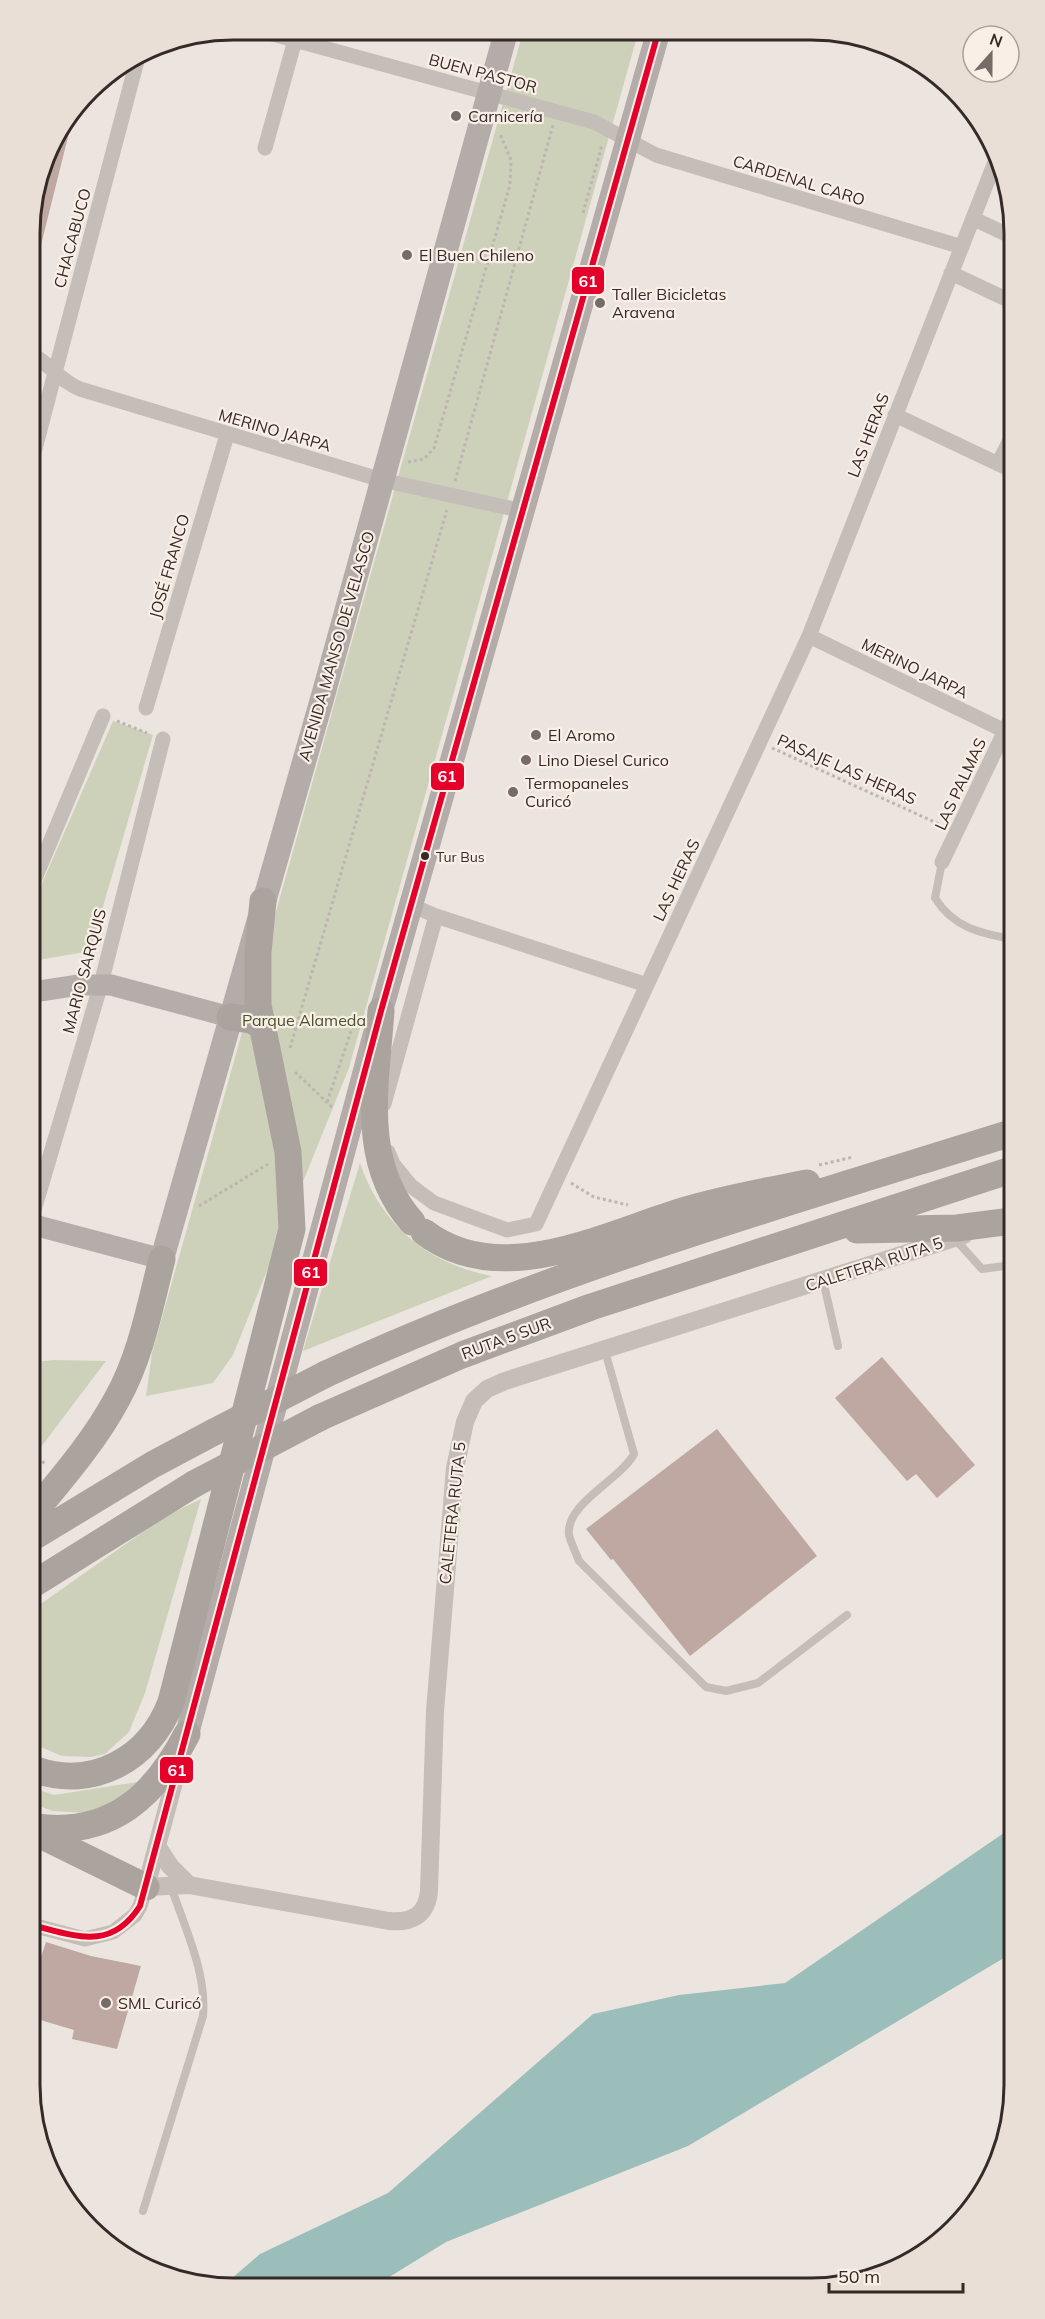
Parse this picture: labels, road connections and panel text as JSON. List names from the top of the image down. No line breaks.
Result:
{"streets":{"highway":["RUTA 5 SUR"],"main road":["AVENIDA MANSO DE VELASCO"],"street":["BUEN PASTOR","CARDENAL CARO","CHACABUCO","MERINO JARPA","LAS HERAS","JOSÉ FRANCO","LAS PALMAS","MARIO SARQUIS","CALETERA RUTA 5"],"path":["PASAJE LAS HERAS"]},"crossings":[["BUEN PASTOR","CARDENAL CARO"],["BUEN PASTOR","AVENIDA MANSO DE VELASCO"],["CARDENAL CARO","LAS HERAS"],["CHACABUCO","MERINO JARPA"],["MERINO JARPA","LAS HERAS"],["MERINO JARPA","JOSÉ FRANCO"],["MERINO JARPA","AVENIDA MANSO DE VELASCO"],["LAS HERAS","PASAJE LAS HERAS"],["PASAJE LAS HERAS","LAS PALMAS"]],"parks":["Parque Alameda"],"places":["Carnicería","El Buen Chileno","Taller Bicicletas Aravena","El Aromo","Lino Diesel Curico","Termopaneles Curicó","Tur Bus","SML Curicó"],"lines":["transit line 61"],"scale_bar":"50 m","north":"top"}
